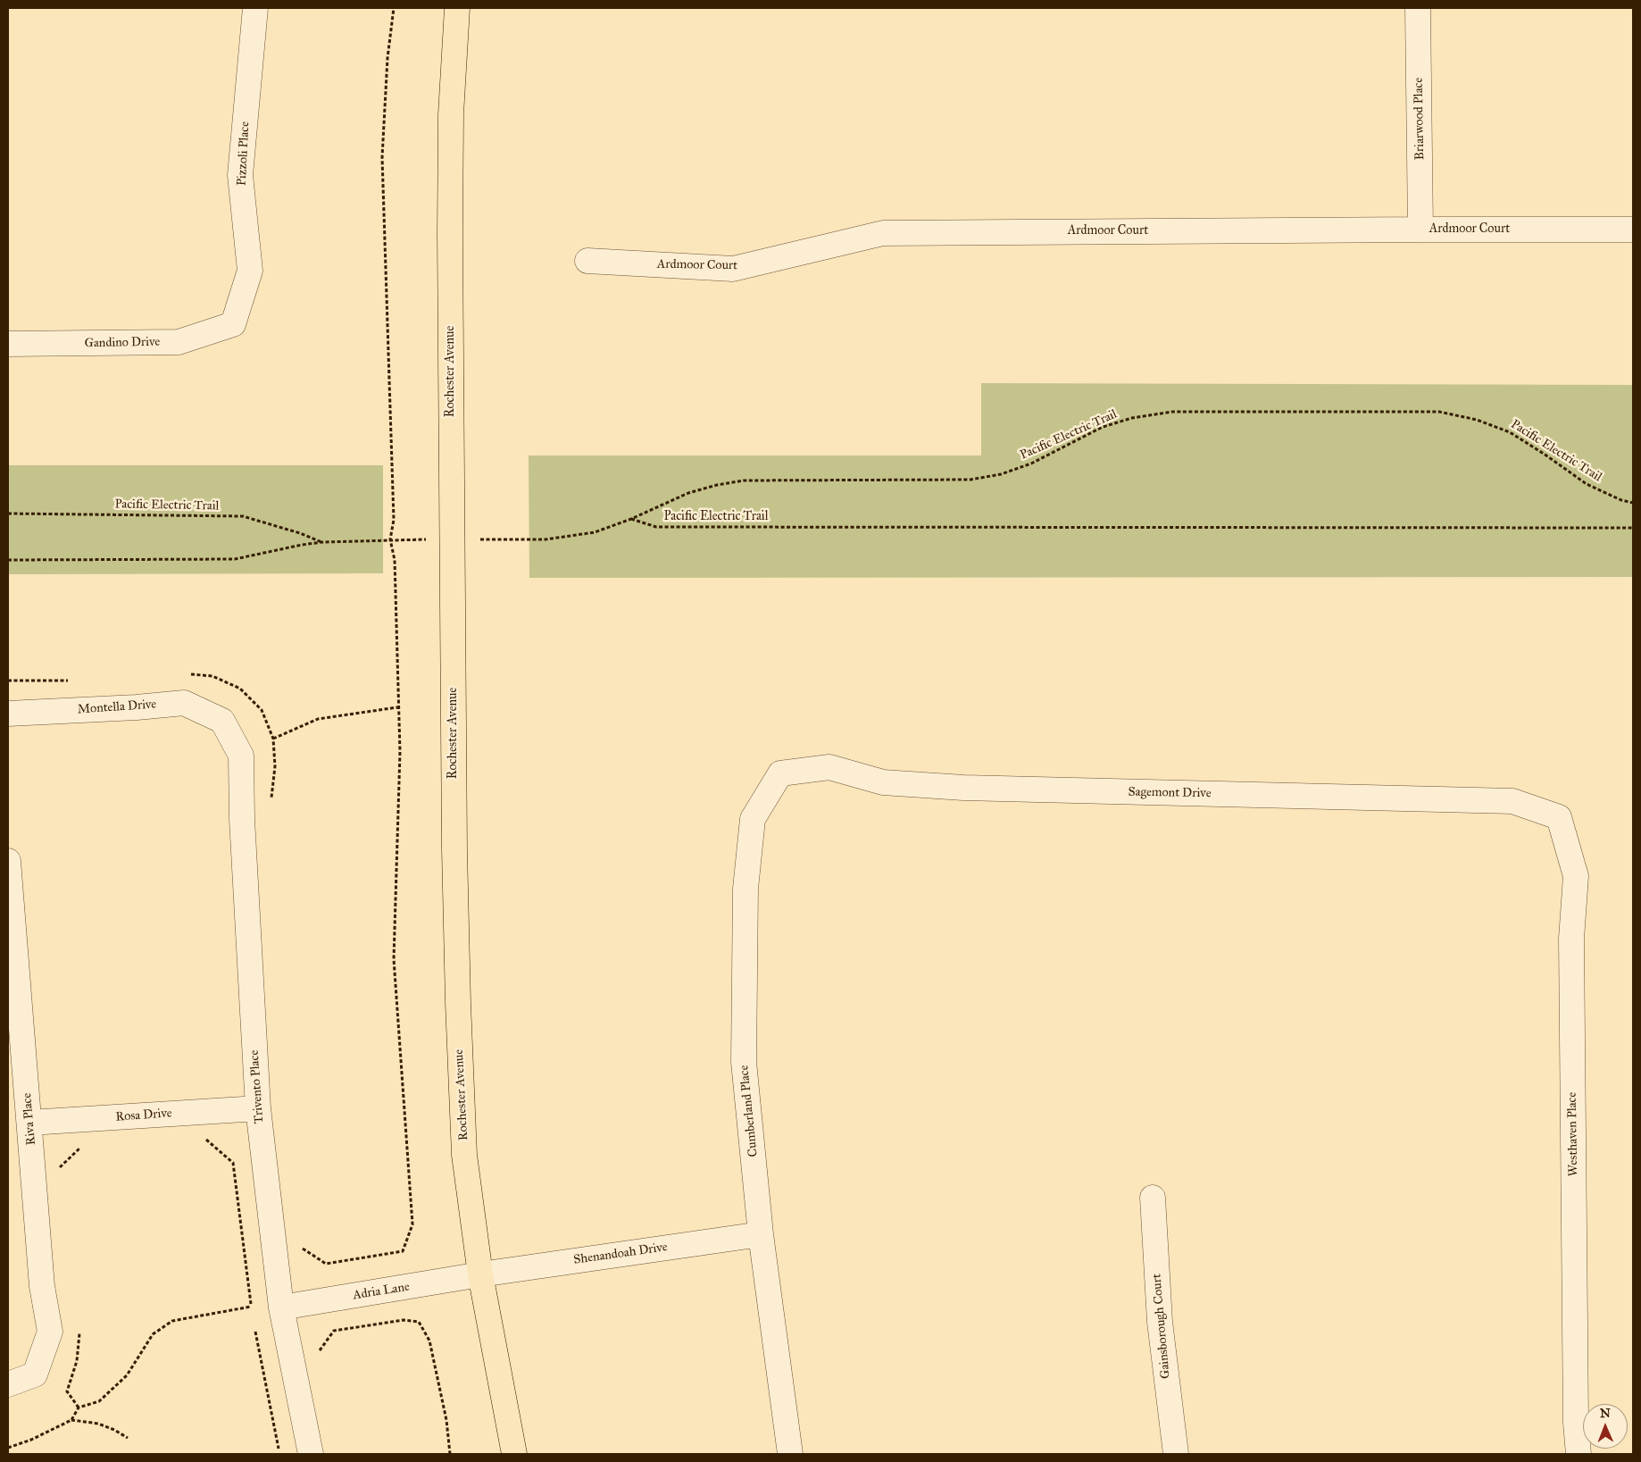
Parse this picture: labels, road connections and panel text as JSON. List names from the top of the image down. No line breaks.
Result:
{"streets":{"main road":["Rochester Avenue"],"street":["Briarwood Place","Pizzoli Place","Ardmoor Court","Gandino Drive","Montella Drive","Sagemont Drive","Trivento Place","Cumberland Place","Rosa Drive","Riva Place","Westhaven Place","Shenandoah Drive","Adria Lane","Gainsborough Court"],"path":["Pacific Electric Trail"]},"crossings":[["Briarwood Place","Ardmoor Court"],["Pizzoli Place","Gandino Drive"],["Rochester Avenue","Shenandoah Drive"],["Rochester Avenue","Adria Lane"],["Montella Drive","Trivento Place"],["Sagemont Drive","Cumberland Place"],["Sagemont Drive","Westhaven Place"],["Trivento Place","Rosa Drive"],["Trivento Place","Adria Lane"],["Cumberland Place","Shenandoah Drive"],["Rosa Drive","Riva Place"],["Shenandoah Drive","Adria Lane"]],"north":"top"}
